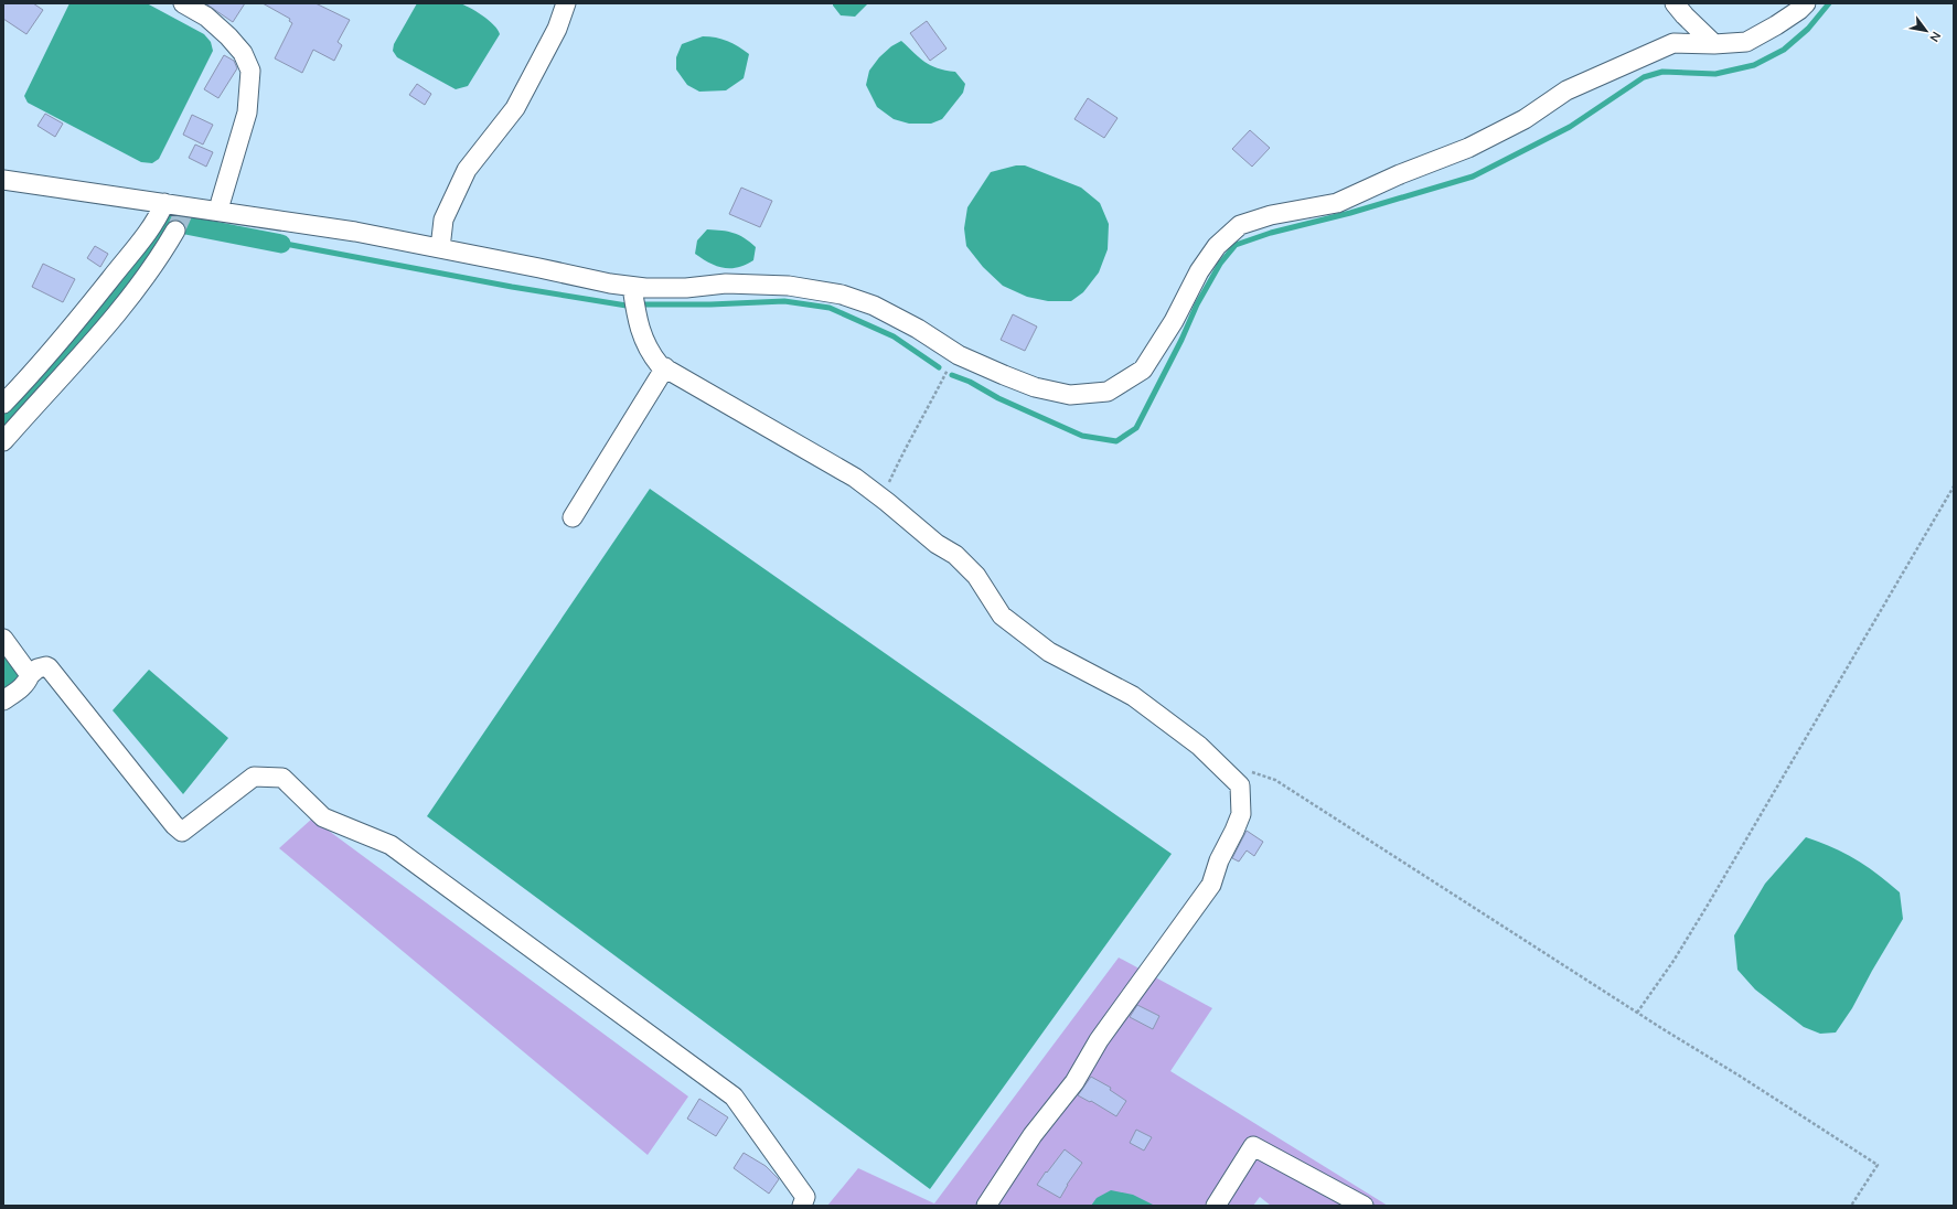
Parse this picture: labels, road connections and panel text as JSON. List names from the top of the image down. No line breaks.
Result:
{"north":"bottom right"}
